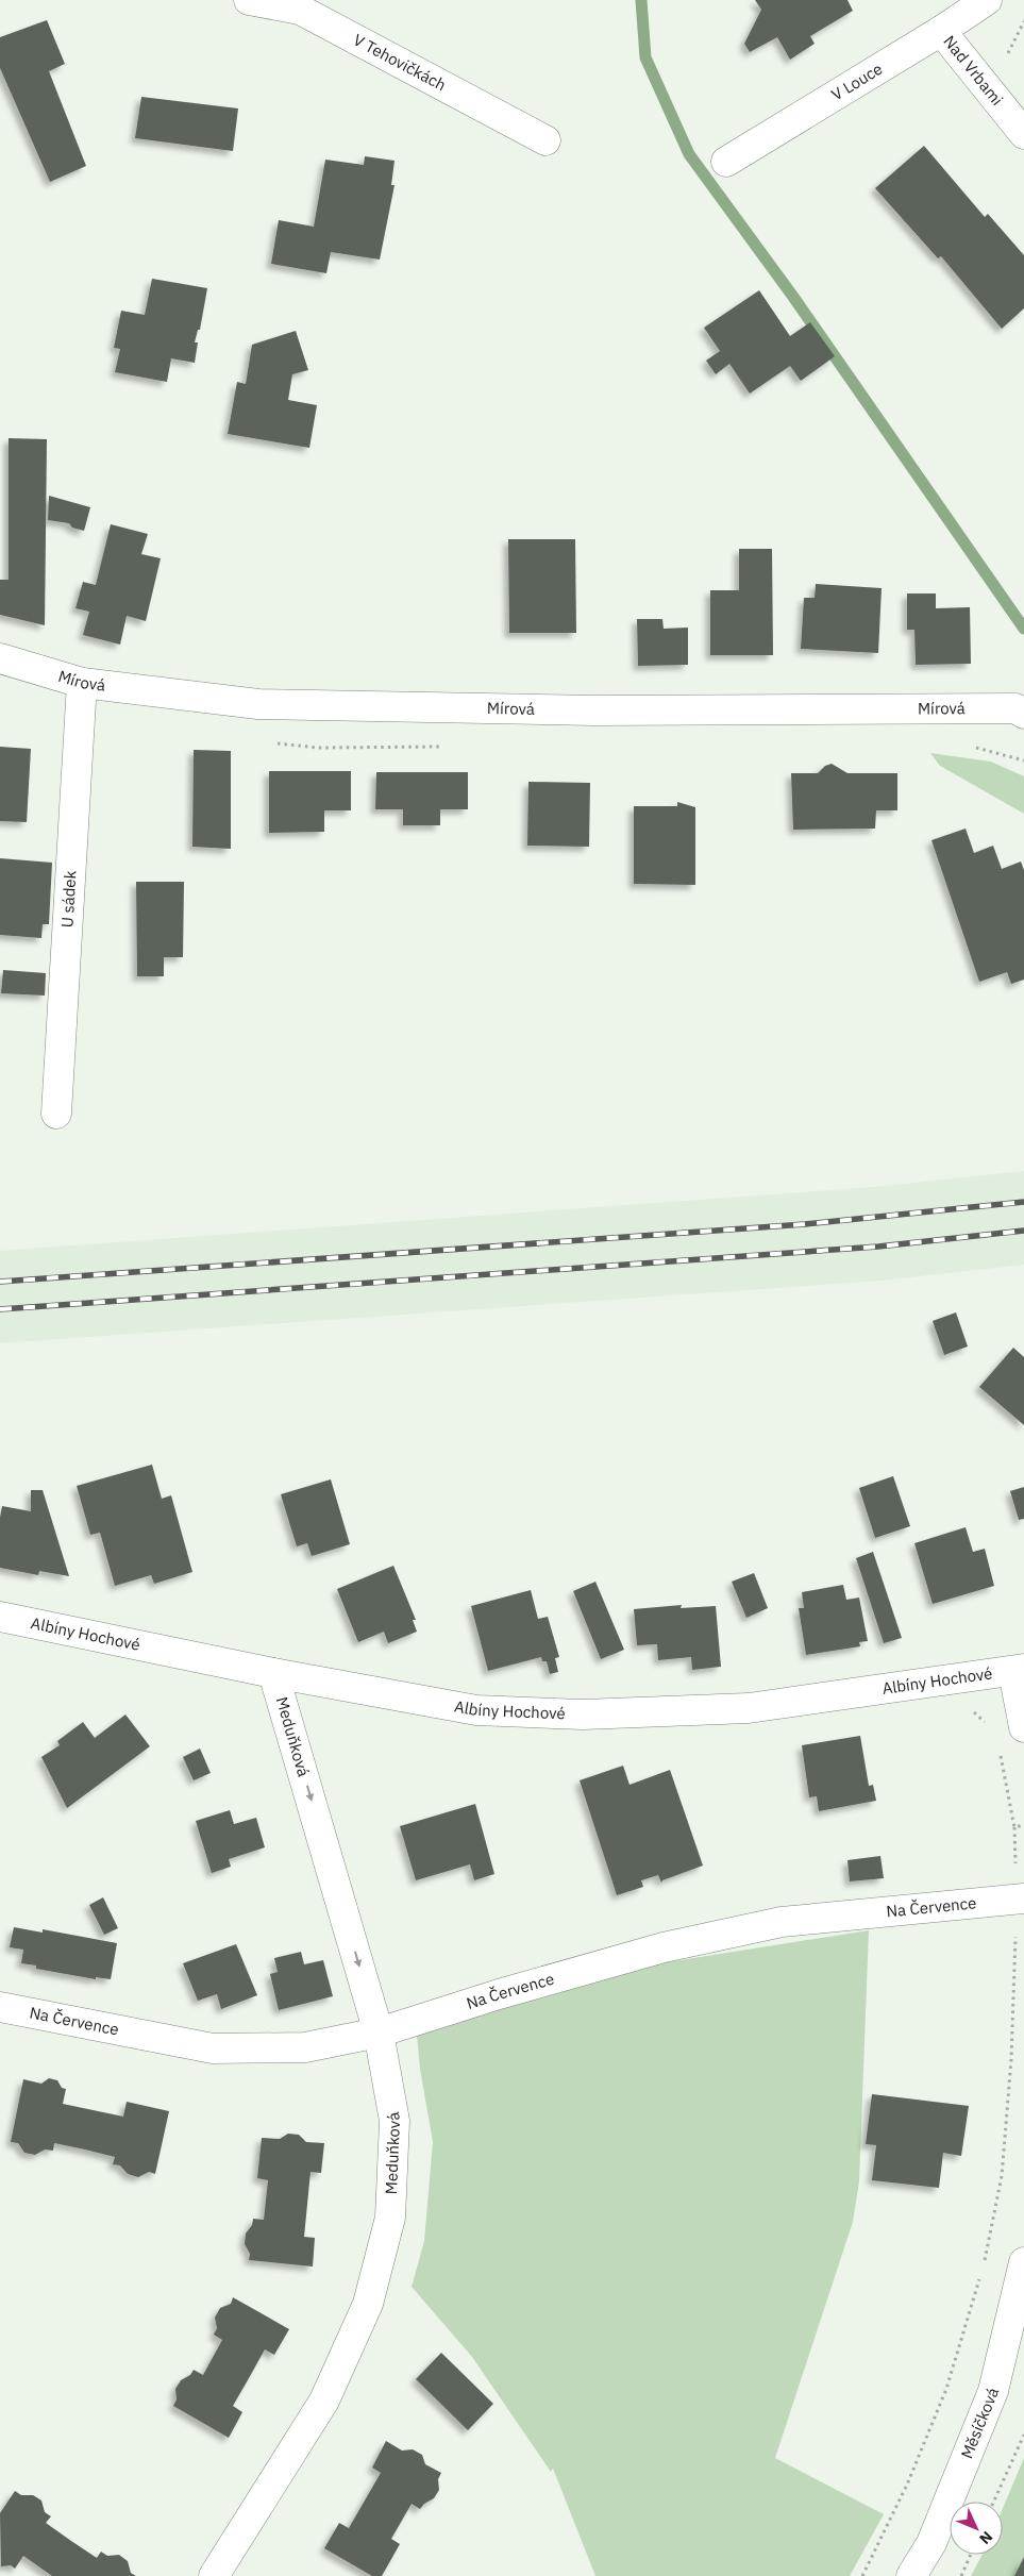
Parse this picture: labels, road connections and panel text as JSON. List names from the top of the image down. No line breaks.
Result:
{"streets":{"street":["V Tehovičkách","Nad Vrbami","V Louce","Mírová","U sádek","Albíny Hochové","Meduňková","Na Července","Měsíčková"]},"crossings":[["Nad Vrbami","V Louce"],["Mírová","U sádek"],["Albíny Hochové","Meduňková"],["Meduňková","Na Července"]],"one_way":["Meduňková"],"north":"bottom right"}
